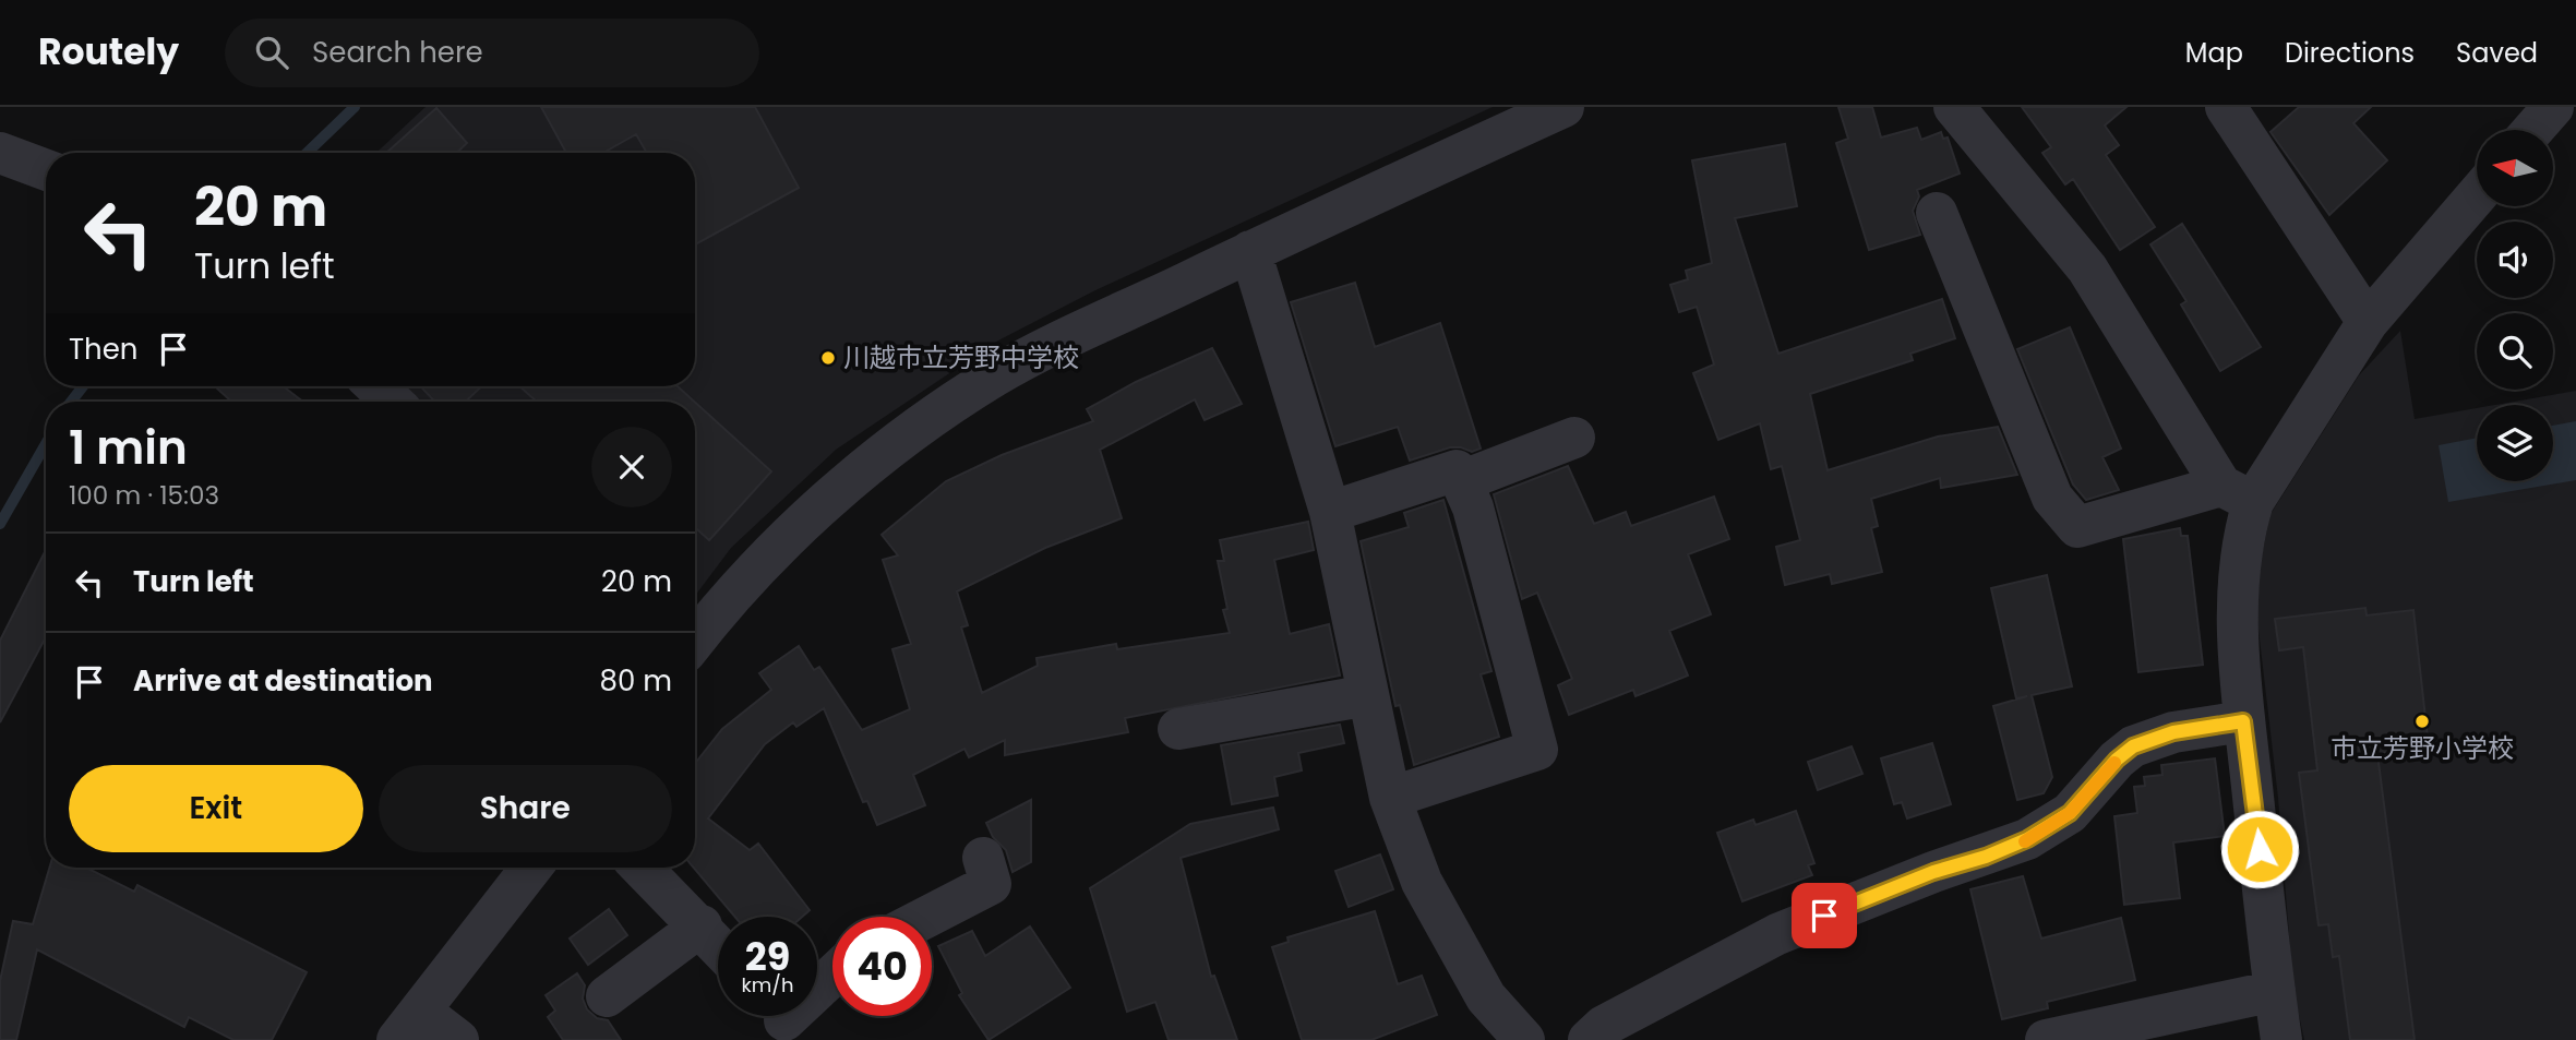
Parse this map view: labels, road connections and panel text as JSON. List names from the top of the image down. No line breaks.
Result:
{"places":["川越市立芳野中学校","市立芳野小学校"],"north":"left","page":{"header":"Routely","search":"Search here","nav":["Map","Directions","Saved"],"turn":["20 m","Turn left"],"then":"Then","heading":["1 min","100 m · 15:03"],"list":[{"name":"Turn left","value":"20 m"},{"name":"Arrive at destination","value":"80 m"}],"buttons":["Exit","Share"],"speed":"29 km/h","limit":"40"}}
